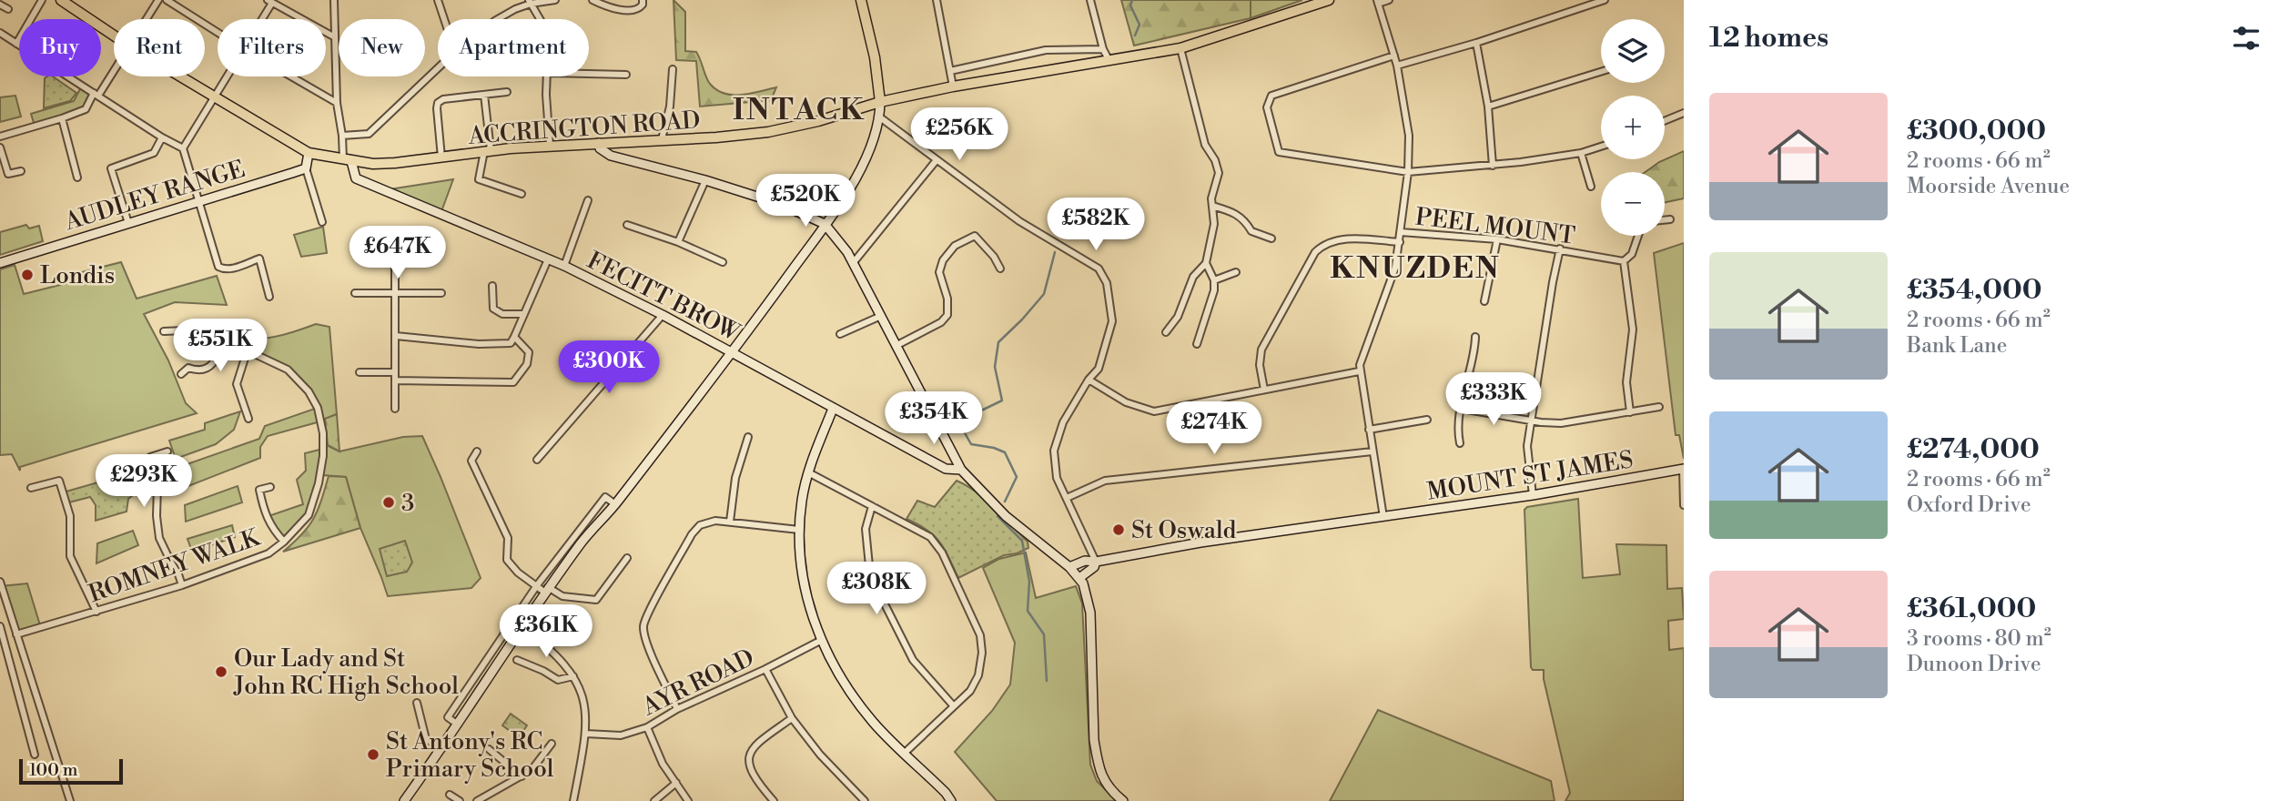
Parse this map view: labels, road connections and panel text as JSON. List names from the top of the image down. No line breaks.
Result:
{"streets":{"main road":["ACCRINGTON ROAD","AUDLEY RANGE","FECITT BROW","MOUNT ST JAMES"],"street":["PEEL MOUNT","ROMNEY WALK","AYR ROAD"]},"crossings":[["ACCRINGTON ROAD","FECITT BROW"]],"districts":["INTACK","KNUZDEN"],"places":["Londis","3","St Oswald","Our Lady and St John RC High School","St Antony's RC Primary School"],"scale_bar":"100 m","page":{"heading":"12 homes","map_buttons":["+","−"],"chip":["Buy","Rent","Filters","New","Apartment"],"list":[{"name":"£300,000","note":"2 rooms · 66 m² · Moorside Avenue"},{"name":"£354,000","note":"2 rooms · 66 m² · Bank Lane"},{"name":"£274,000","note":"2 rooms · 66 m² · Oxford Drive"},{"name":"£361,000","note":"3 rooms · 80 m² · Dunoon Drive"}],"price":["£256K","£520K","£582K","£647K","£551K","£300K","£333K","£354K","£274K","£293K","£308K","£361K"],"scale":"100 m"}}
